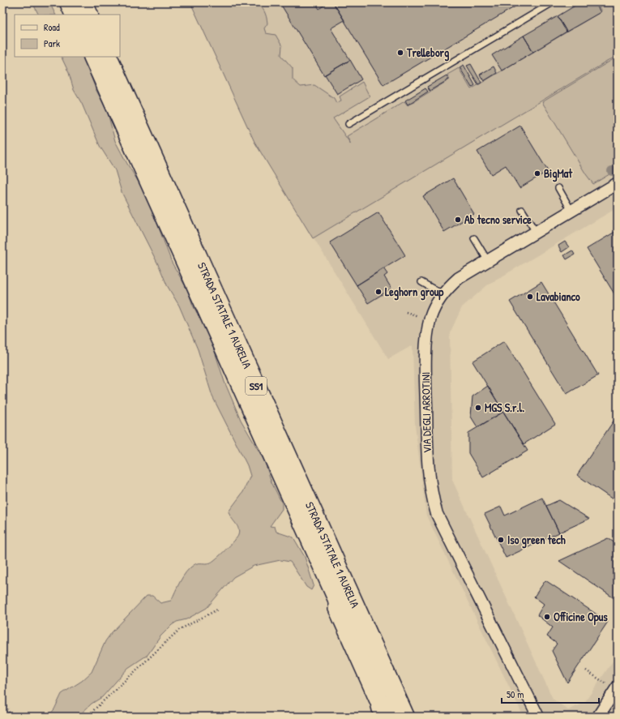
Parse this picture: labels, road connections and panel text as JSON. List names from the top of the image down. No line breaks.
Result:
{"streets":{"highway":["STRADA STATALE 1 AURELIA","SS1"],"street":["VIA DEGLI ARROTINI"]},"places":["Trelleborg","BigMat","Ab tecno service","Leghorn group","Lavabianco","MGS S.r.l.","Iso green tech","Officine Opus"],"legend":["Road","Park"],"scale_bar":"50 m"}
